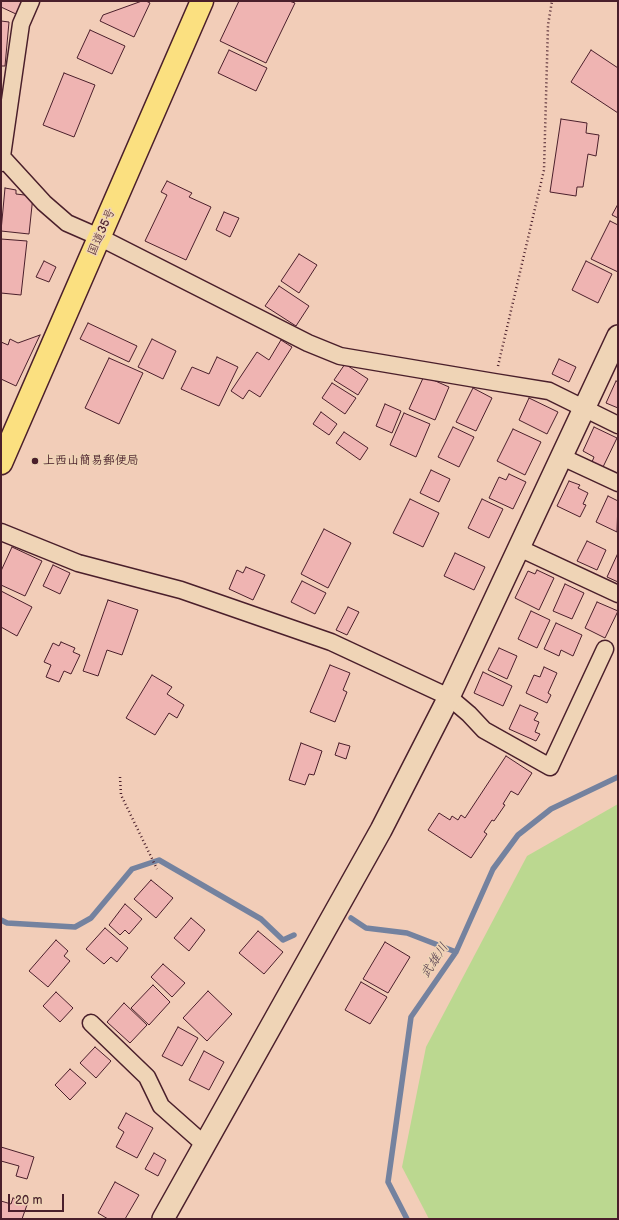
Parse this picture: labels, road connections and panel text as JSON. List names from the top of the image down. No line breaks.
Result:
{"streets":{"highway":["国道35号"]},"water":["武雄川"],"places":["上西山簡易郵便局"],"scale_bar":"20 m"}
